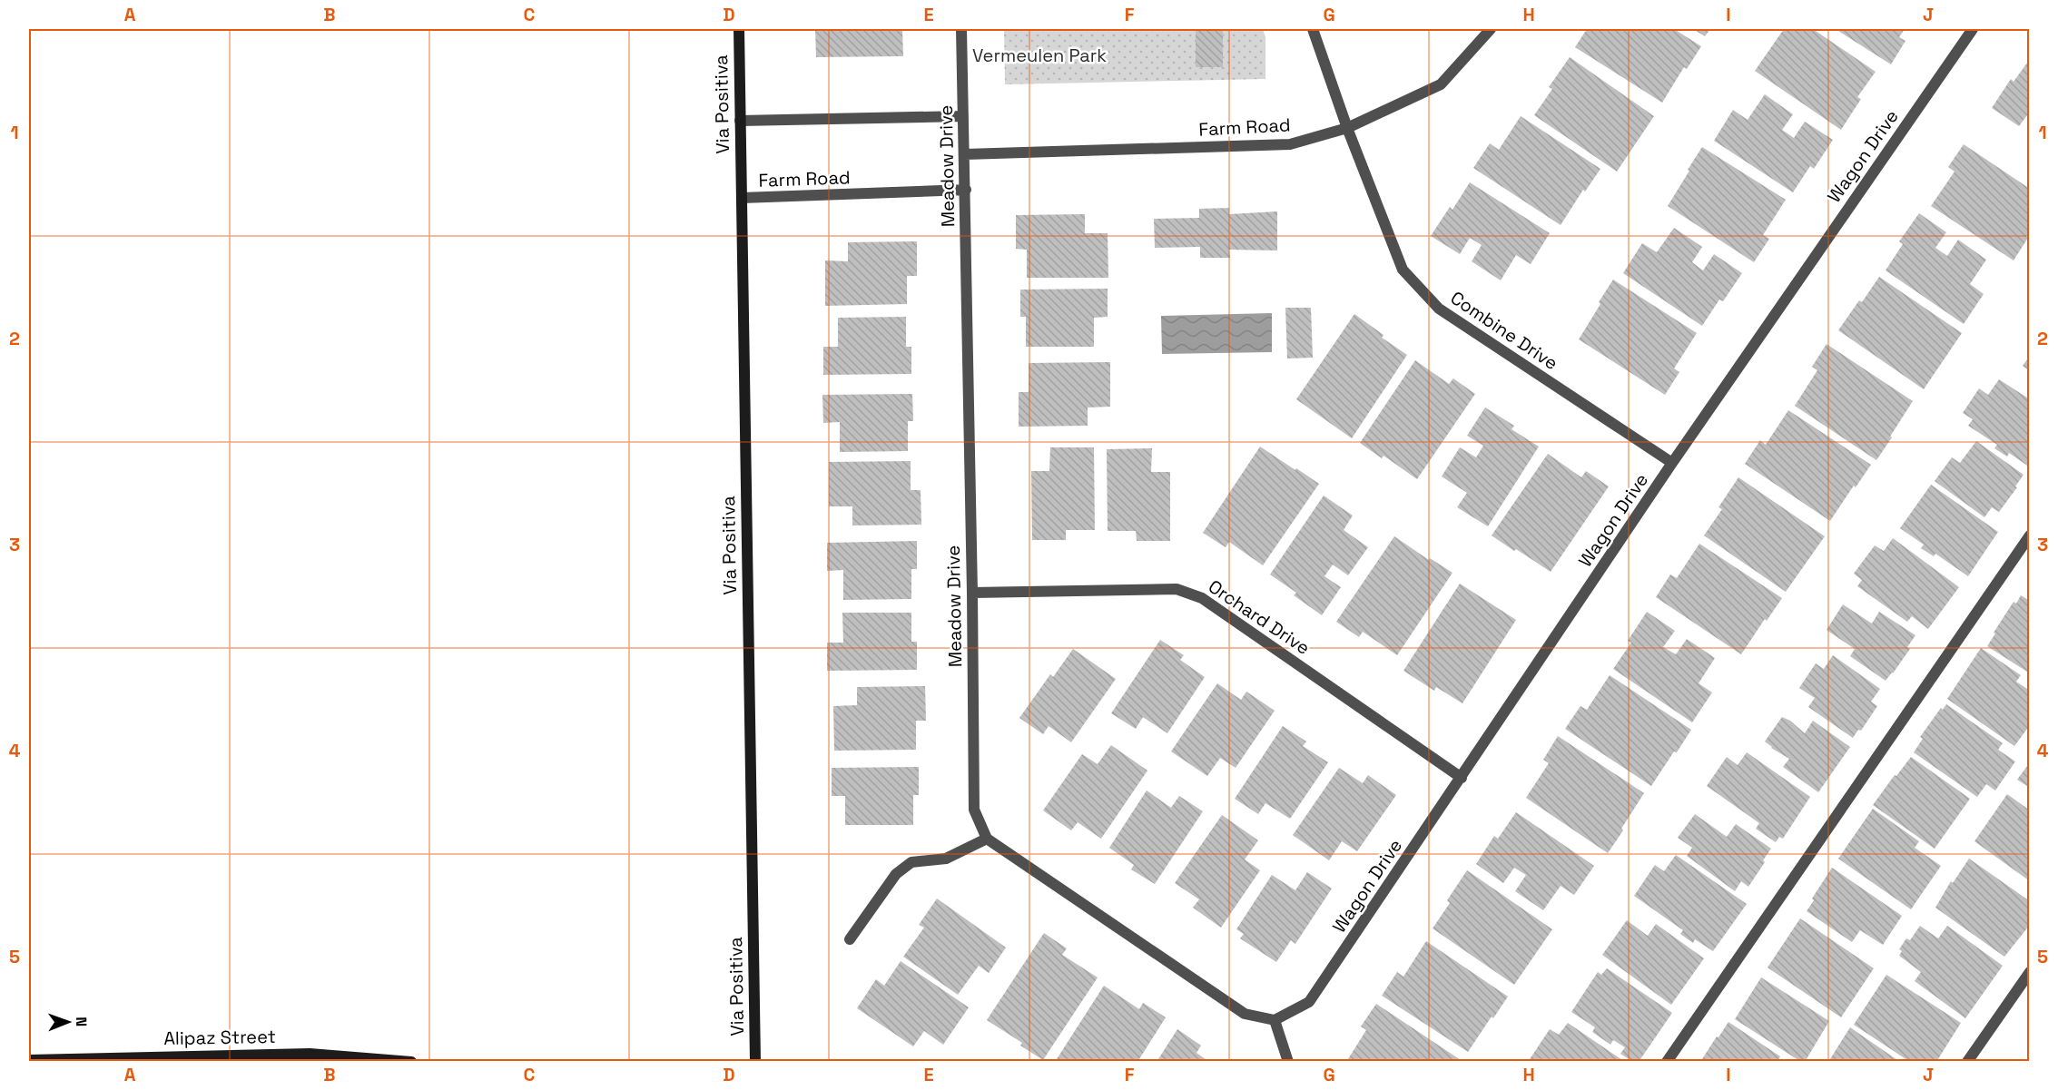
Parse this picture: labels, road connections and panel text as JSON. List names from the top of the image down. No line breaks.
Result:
{"streets":{"street":["Via Positiva","Farm Road","Wagon Drive","Meadow Drive","Combine Drive","Orchard Drive","Alipaz Street"]},"crossings":[["Via Positiva","Farm Road"],["Farm Road","Meadow Drive"],["Farm Road","Combine Drive"],["Wagon Drive","Combine Drive"],["Wagon Drive","Orchard Drive"],["Meadow Drive","Orchard Drive"]],"parks":["Vermeulen Park"],"north":"right","grid":{"columns":["A","B","C","D","E","F","G","H","I","J"],"rows":["1","2","3","4","5"]}}
